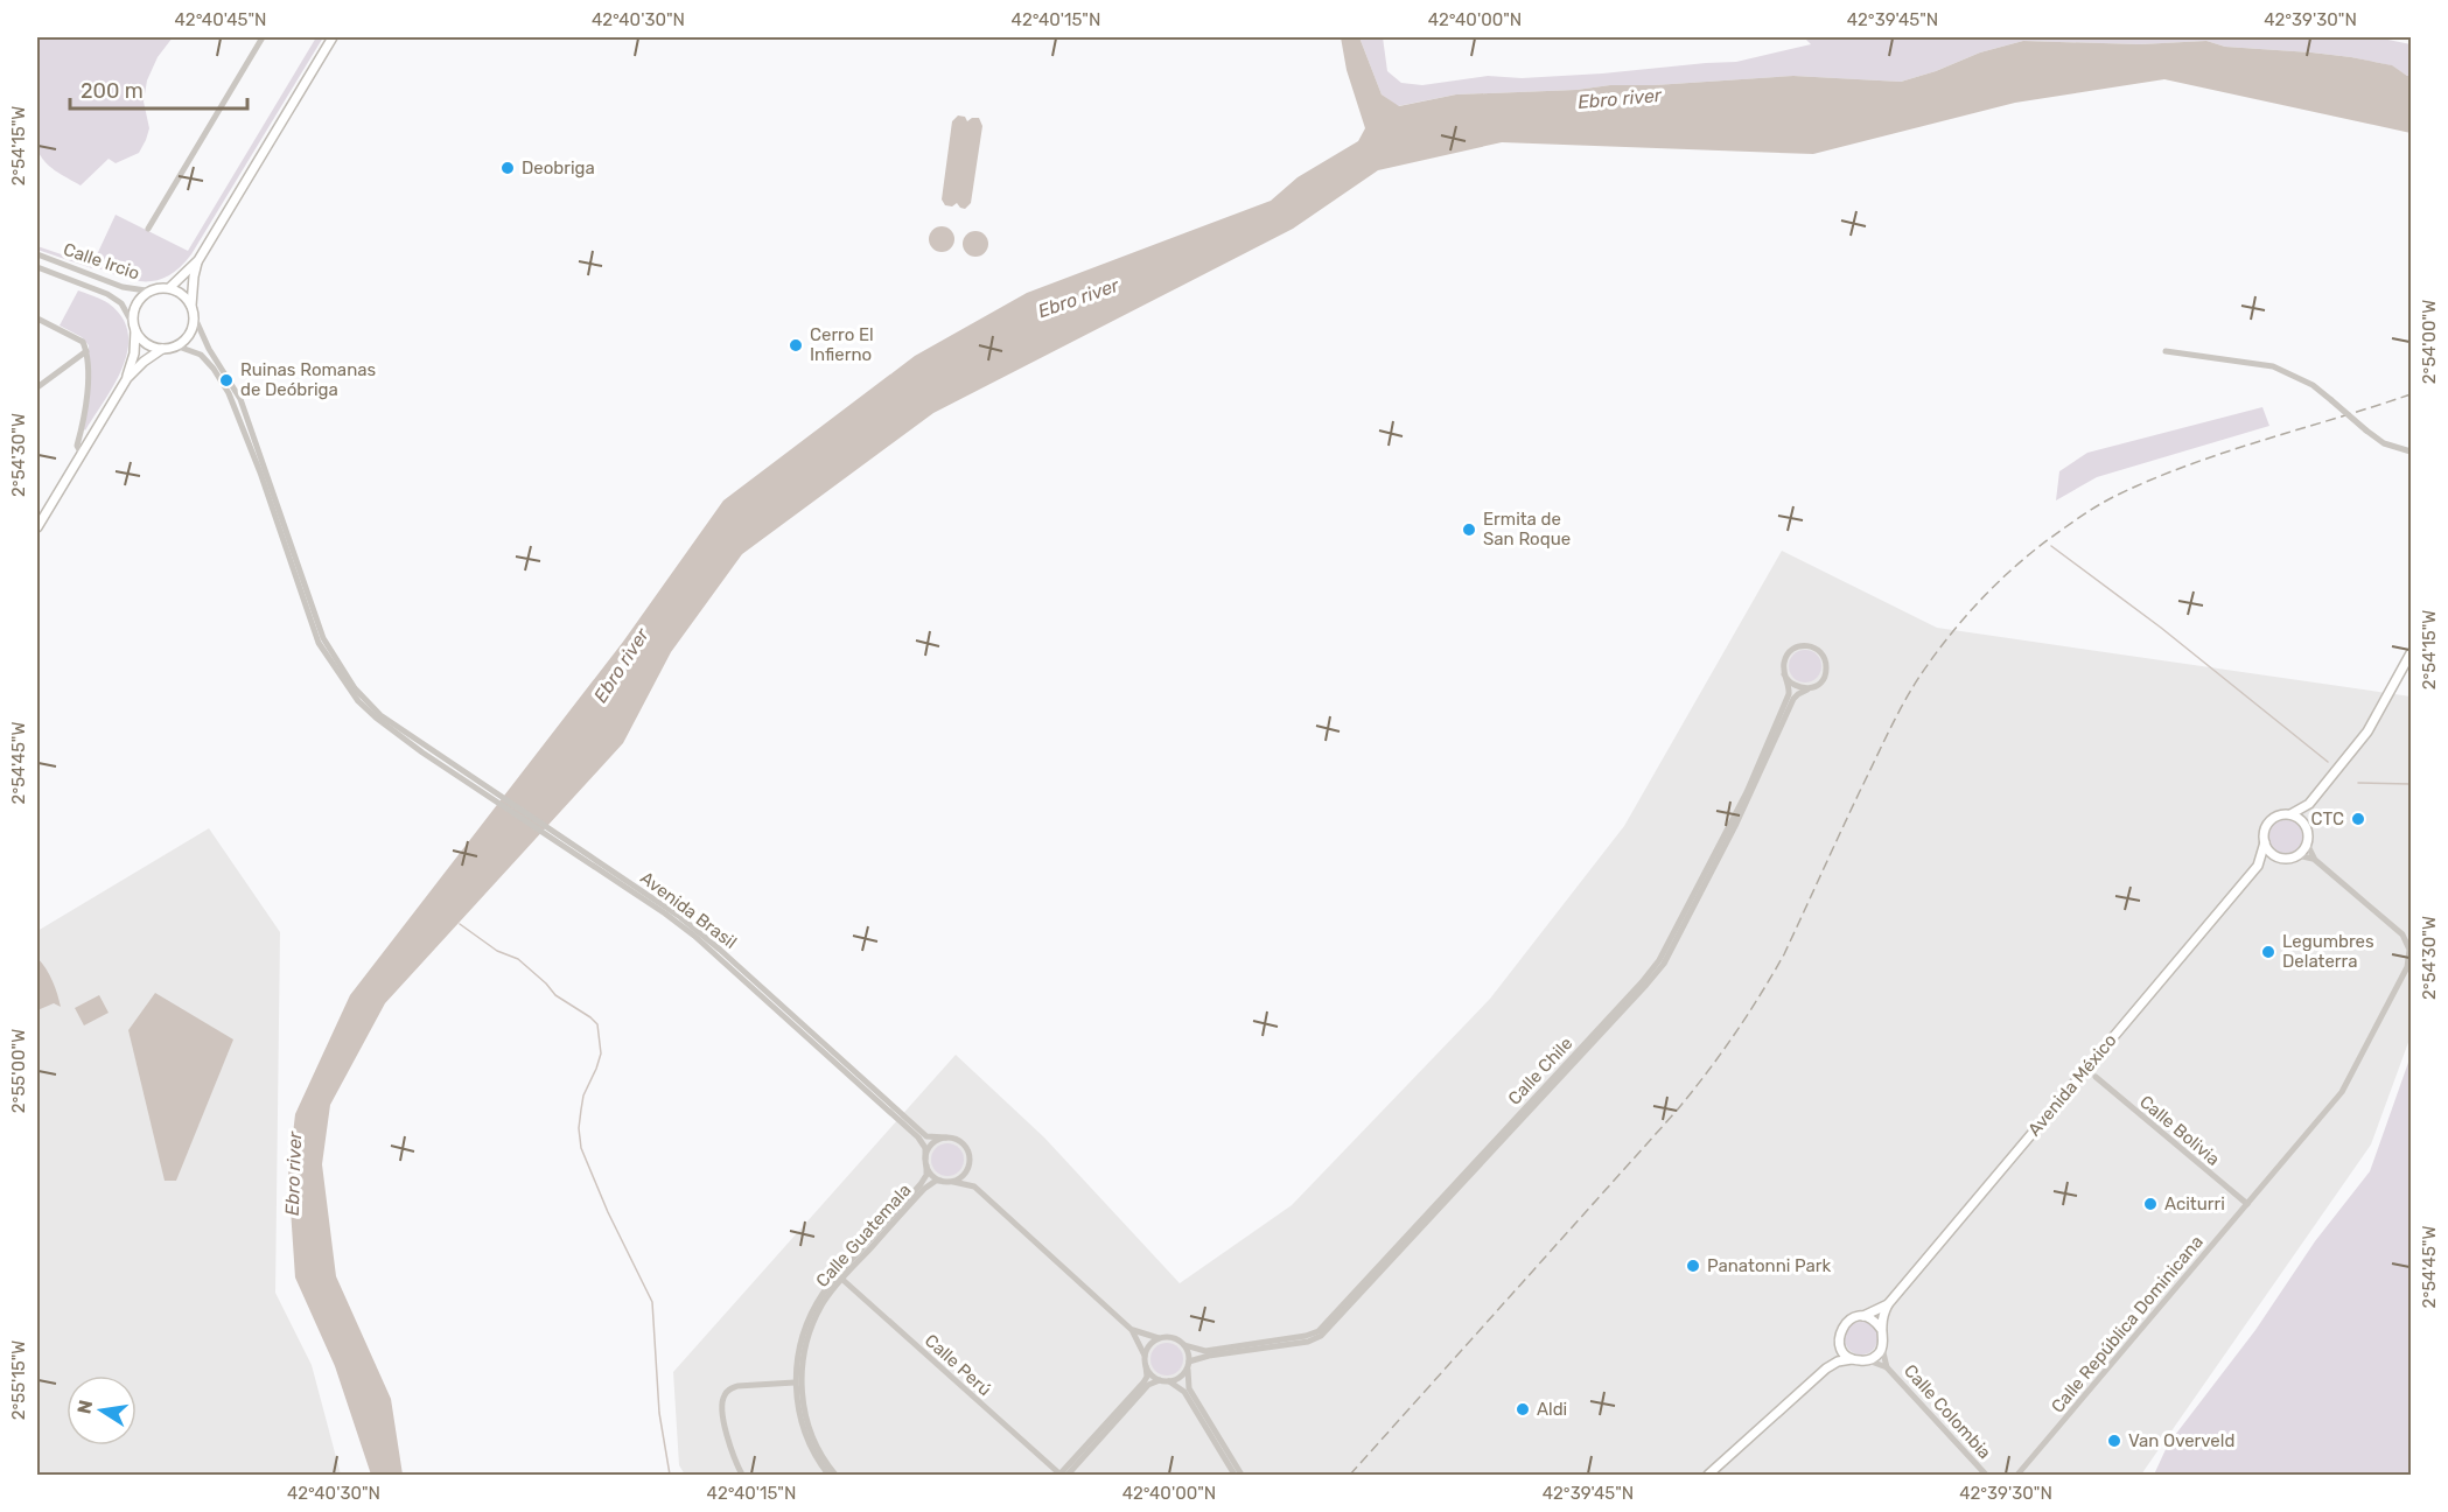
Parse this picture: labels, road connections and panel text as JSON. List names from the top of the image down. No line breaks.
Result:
{"streets":{"main road":["Avenida México"],"street":["Calle Ircio","Avenida Brasil","Calle Chile","Calle Bolivia","Calle Guatemala","Calle República Dominicana","Calle Perú","Calle Colombia"]},"crossings":[["Avenida México","Calle República Dominicana"],["Avenida México","Calle Colombia"],["Calle Bolivia","Calle República Dominicana"],["Calle Guatemala","Calle Perú"]],"water":["Ebro river"],"places":["Deobriga","Cerro El Infierno","Ruinas Romanas de Deóbriga","Ermita de San Roque","CTC","Legumbres Delaterra","Aciturri","Panatonni Park","Aldi","Van Overveld"],"scale_bar":"200 m","north":"left","coordinates":["42°40'45\"N","42°40'30\"N","42°40'15\"N","42°40'00\"N","42°39'45\"N","42°39'30\"N","2°54'15\"W","2°54'00\"W","2°54'30\"W","2°54'45\"W","2°55'00\"W","2°55'15\"W"]}
